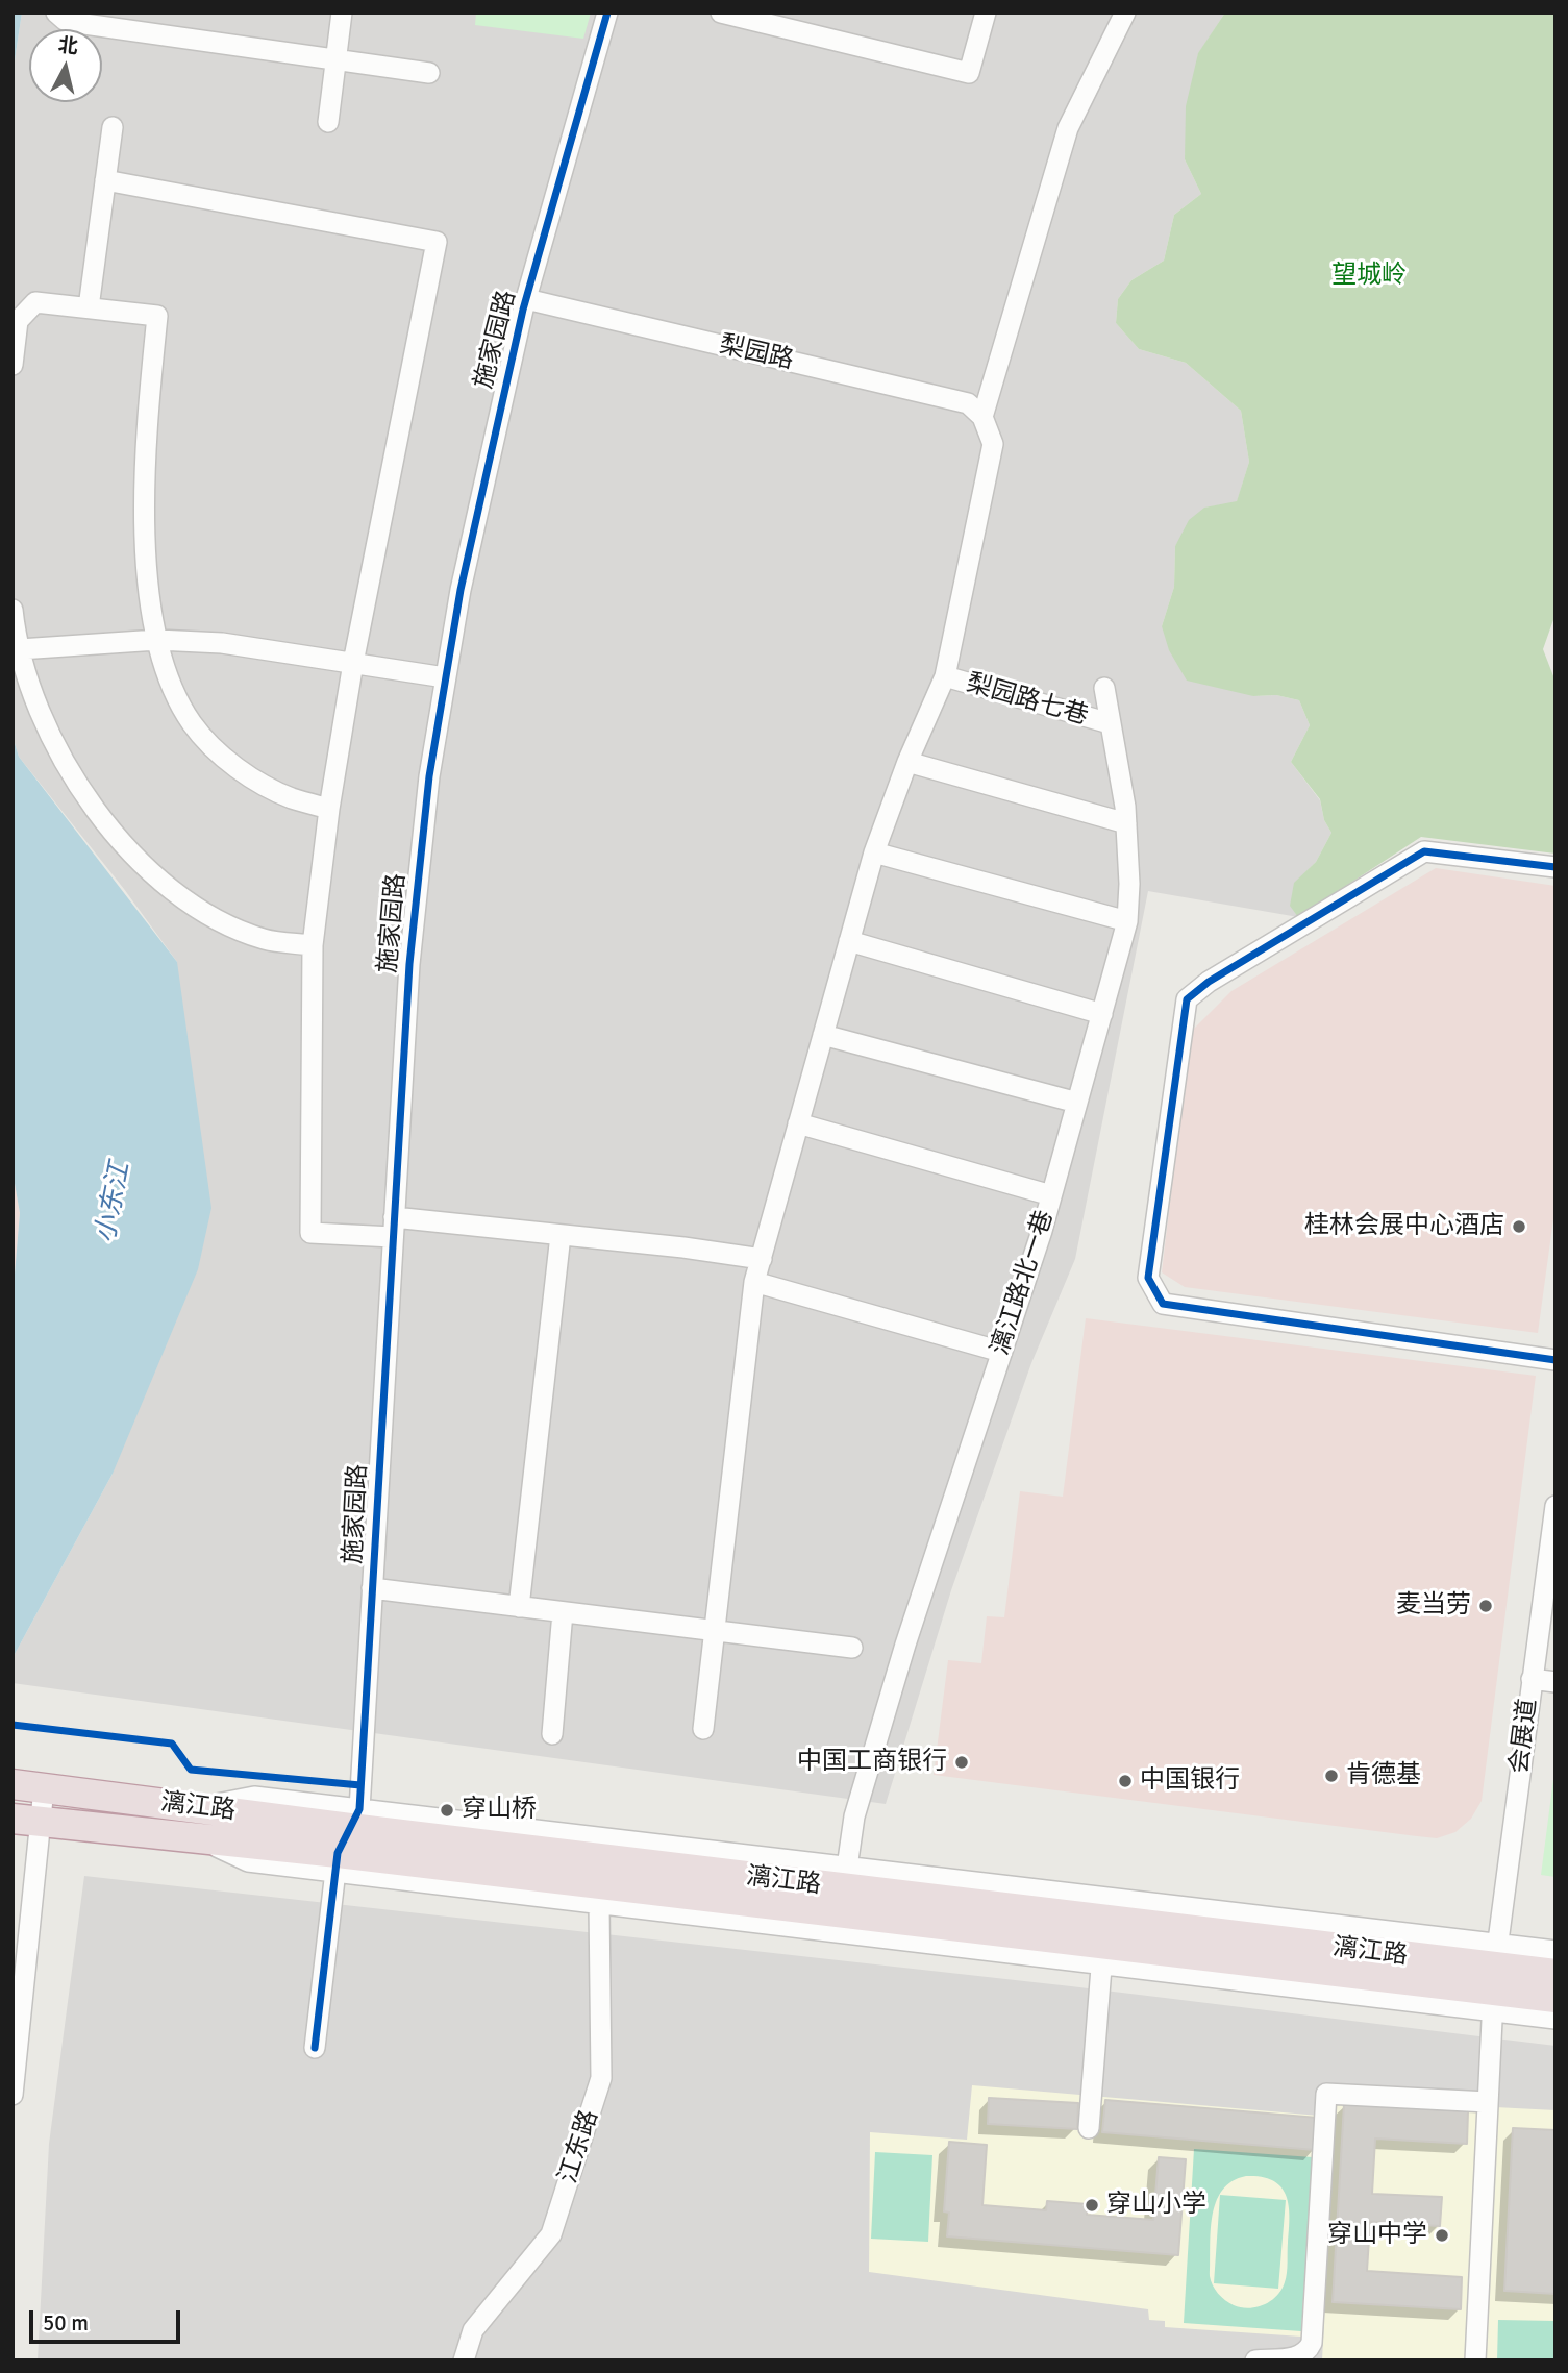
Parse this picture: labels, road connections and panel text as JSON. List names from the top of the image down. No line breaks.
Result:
{"streets":{"highway":["漓江路"],"street":["施家园路","梨园路","梨园路七巷","漓江路北一巷","会展道","江东路"]},"crossings":[["施家园路","梨园路"],["施家园路","漓江路"],["梨园路七巷","漓江路北一巷"],["会展道","漓江路"]],"water":["小东江"],"parks":["望城岭"],"places":["桂林会展中心酒店","麦当劳","中国工商银行","肯德基","中国银行","穿山桥","穿山小学","穿山中学"],"scale_bar":"50 m","north":"top"}
